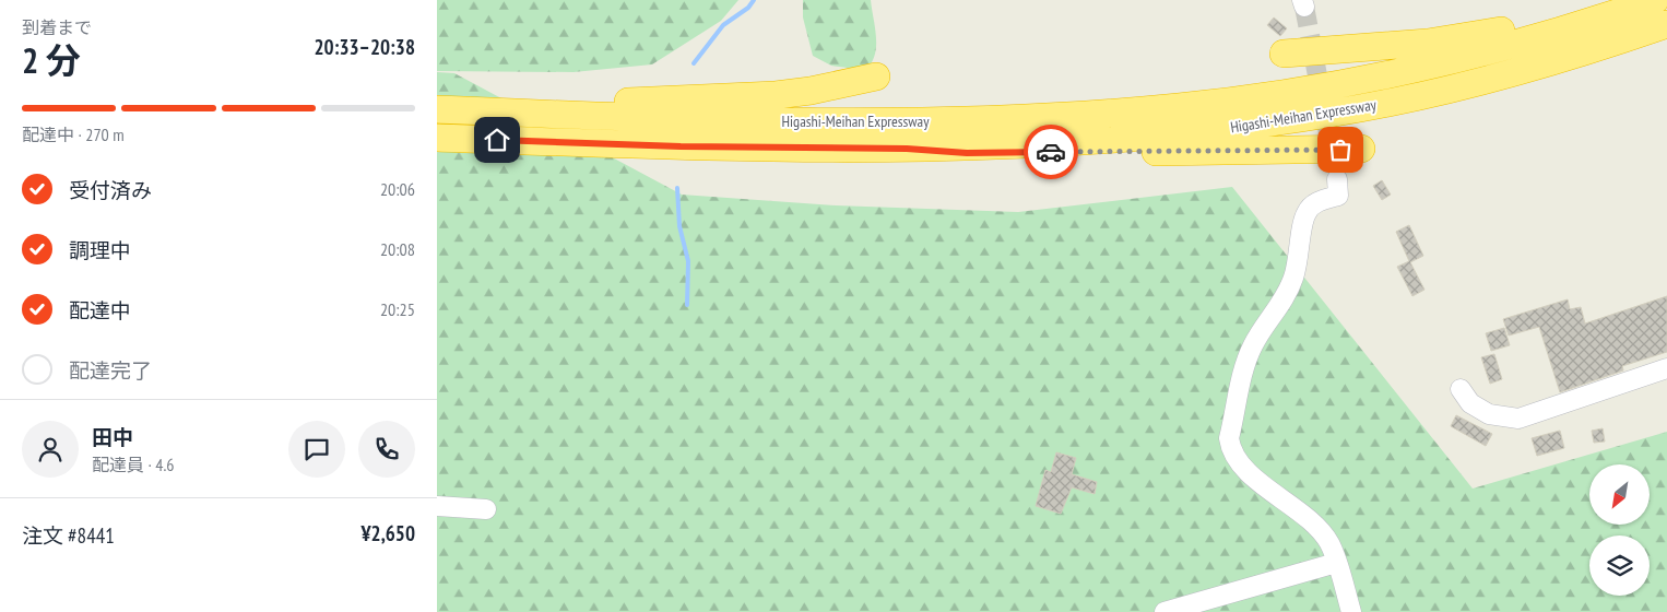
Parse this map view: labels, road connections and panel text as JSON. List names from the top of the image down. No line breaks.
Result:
{"streets":{"highway":["Higashi-Meihan Expressway"]},"north":"bottom left","page":{"heading":["2 分","到着まで","20:33–20:38"],"panel":["田中","配達員 · 4.6","注文 #8441","¥2,650"],"bar":"配達中 · 270 m","list":[["受付済み","20:06"],["調理中","20:08"],["配達中","20:25"],"配達完了"]}}
